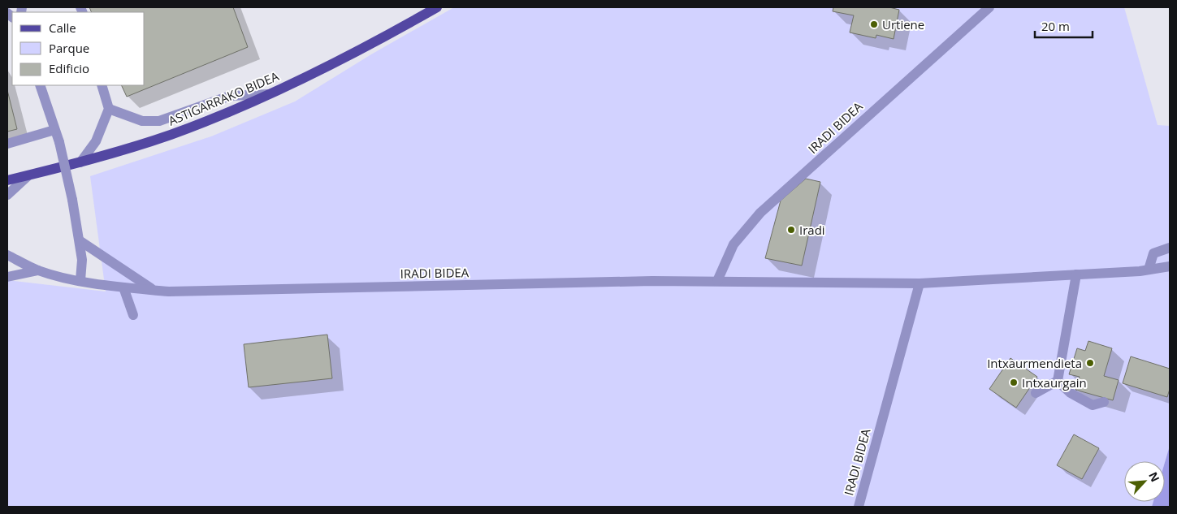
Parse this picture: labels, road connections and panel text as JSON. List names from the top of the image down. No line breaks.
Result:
{"streets":{"main road":["ASTIGARRAKO BIDEA"],"street":["IRADI BIDEA"]},"places":["Urtiene","Iradi","Intxaurmendieta","Intxaurgain"],"legend":["Calle","Parque","Edificio"],"scale_bar":"20 m","north":"top right"}
